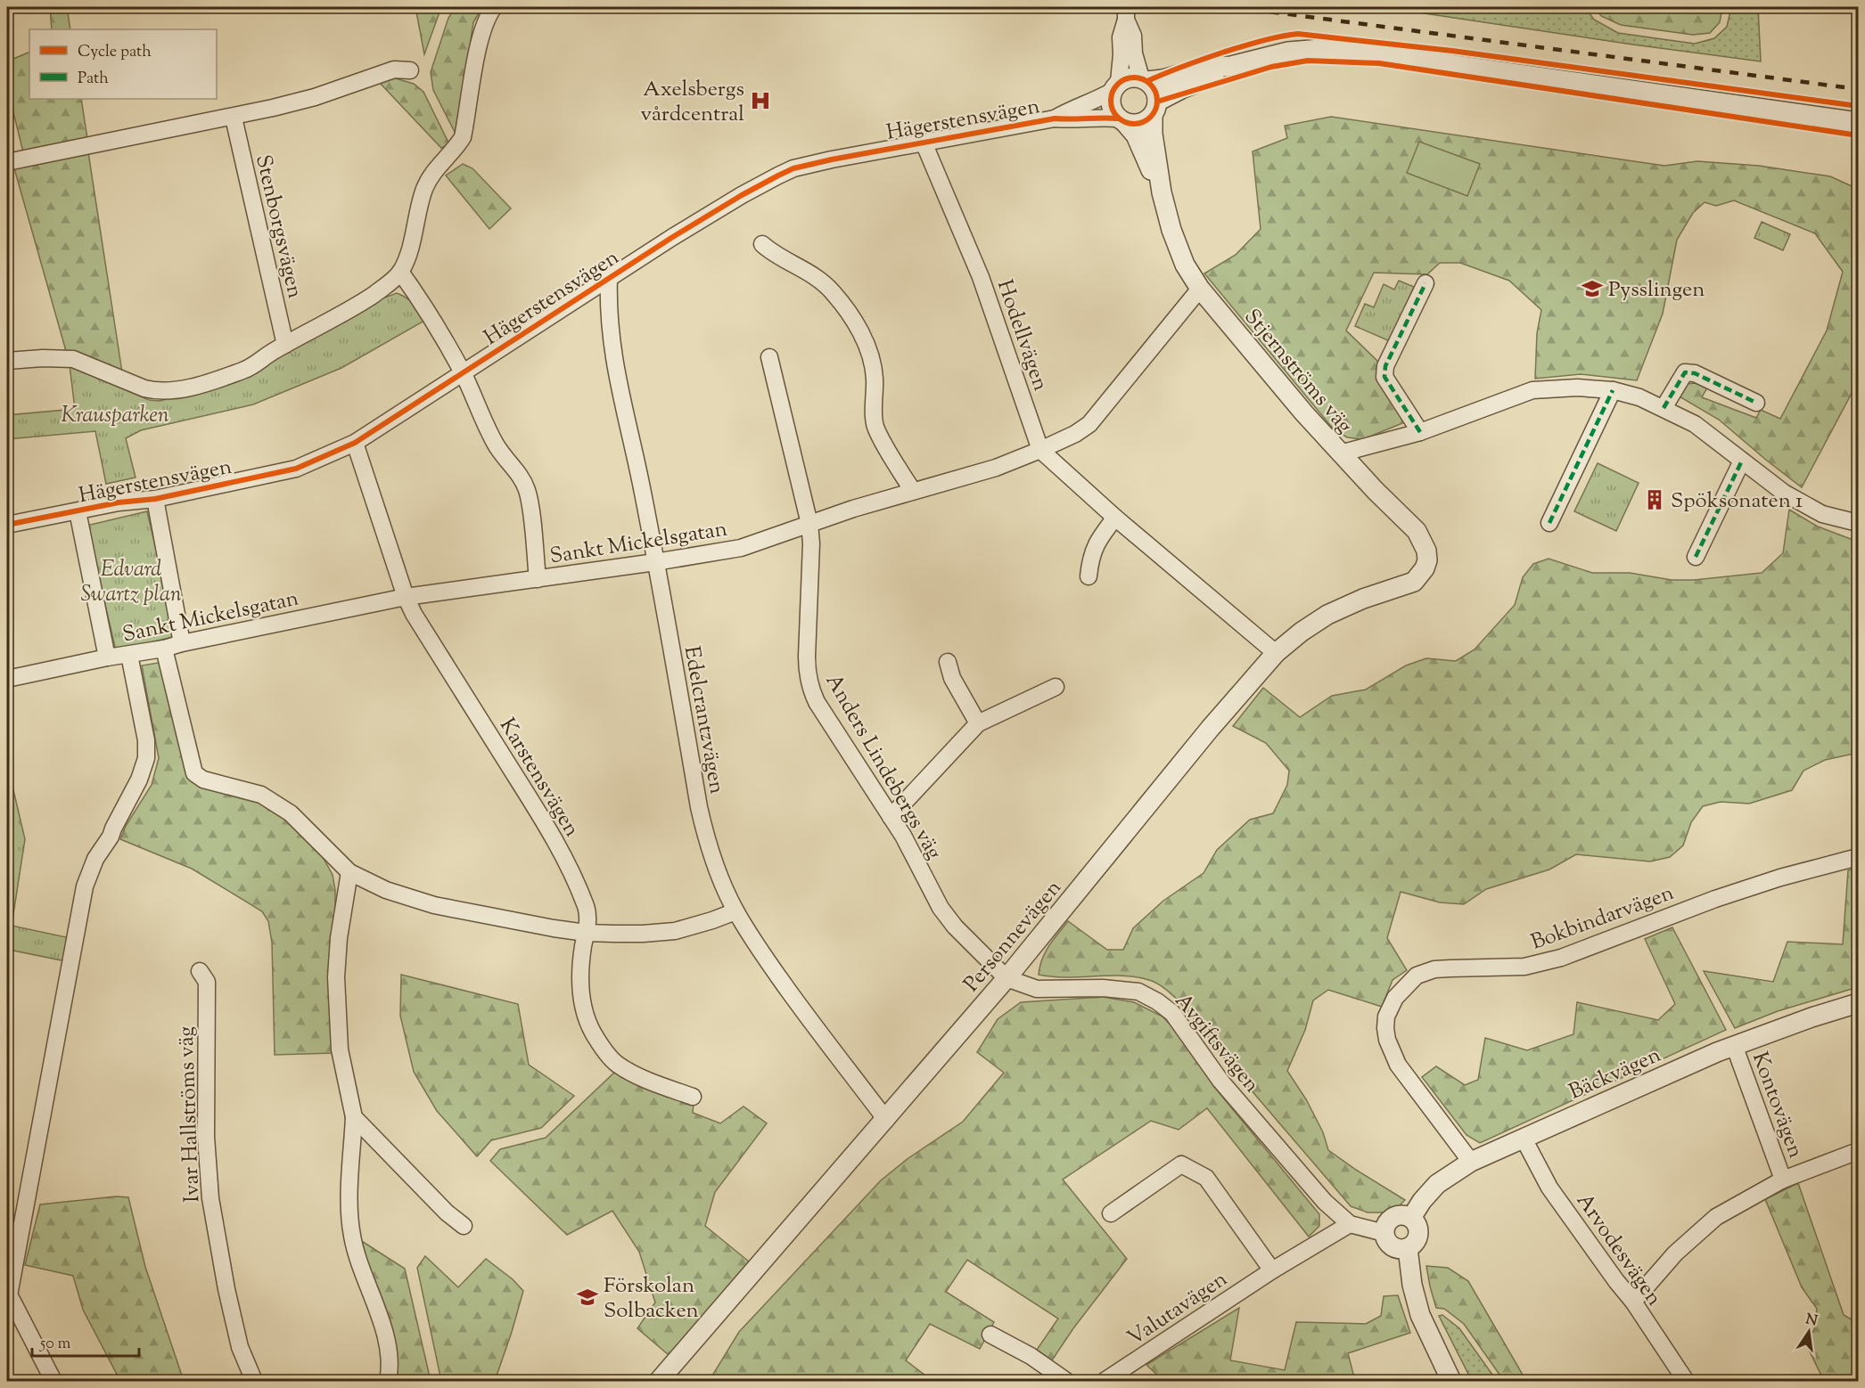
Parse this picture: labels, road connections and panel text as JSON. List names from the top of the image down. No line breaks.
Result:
{"streets":{"street":["Hägerstensvägen","Stenborgsvägen","Hodellvägen","Stjernströms väg","Sankt Mickelsgatan","Edelcrantzvägen","Anders Lindebergs väg","Karstensvägen","Bokbindarvägen","Personnevägen","Avgiftsvägen","Bäckvägen","Kontovägen","Ivar Hallströms väg","Arvodesvägen","Valutavägen"]},"crossings":[["Hägerstensvägen","Hodellvägen"],["Hägerstensvägen","Stjernströms väg"],["Hägerstensvägen","Edelcrantzvägen"],["Hägerstensvägen","Karstensvägen"],["Hodellvägen","Sankt Mickelsgatan"],["Hodellvägen","Personnevägen"],["Stjernströms väg","Sankt Mickelsgatan"],["Stjernströms väg","Personnevägen"],["Sankt Mickelsgatan","Edelcrantzvägen"],["Sankt Mickelsgatan","Anders Lindebergs väg"],["Sankt Mickelsgatan","Karstensvägen"],["Edelcrantzvägen","Personnevägen"],["Anders Lindebergs väg","Personnevägen"],["Anders Lindebergs väg","Avgiftsvägen"],["Bokbindarvägen","Bäckvägen"],["Personnevägen","Avgiftsvägen"],["Avgiftsvägen","Valutavägen"],["Bäckvägen","Kontovägen"],["Bäckvägen","Arvodesvägen"]],"parks":["Krausparken","Edvard Swartz plan"],"places":{"hospital":["Axelsbergs vårdcentral"],"school or university":["Pysslingen","Förskolan Solbacken"],"building":["Spöksonaten 1"]},"legend":["Cycle path","Path"],"scale_bar":"50 m","north":"top"}
